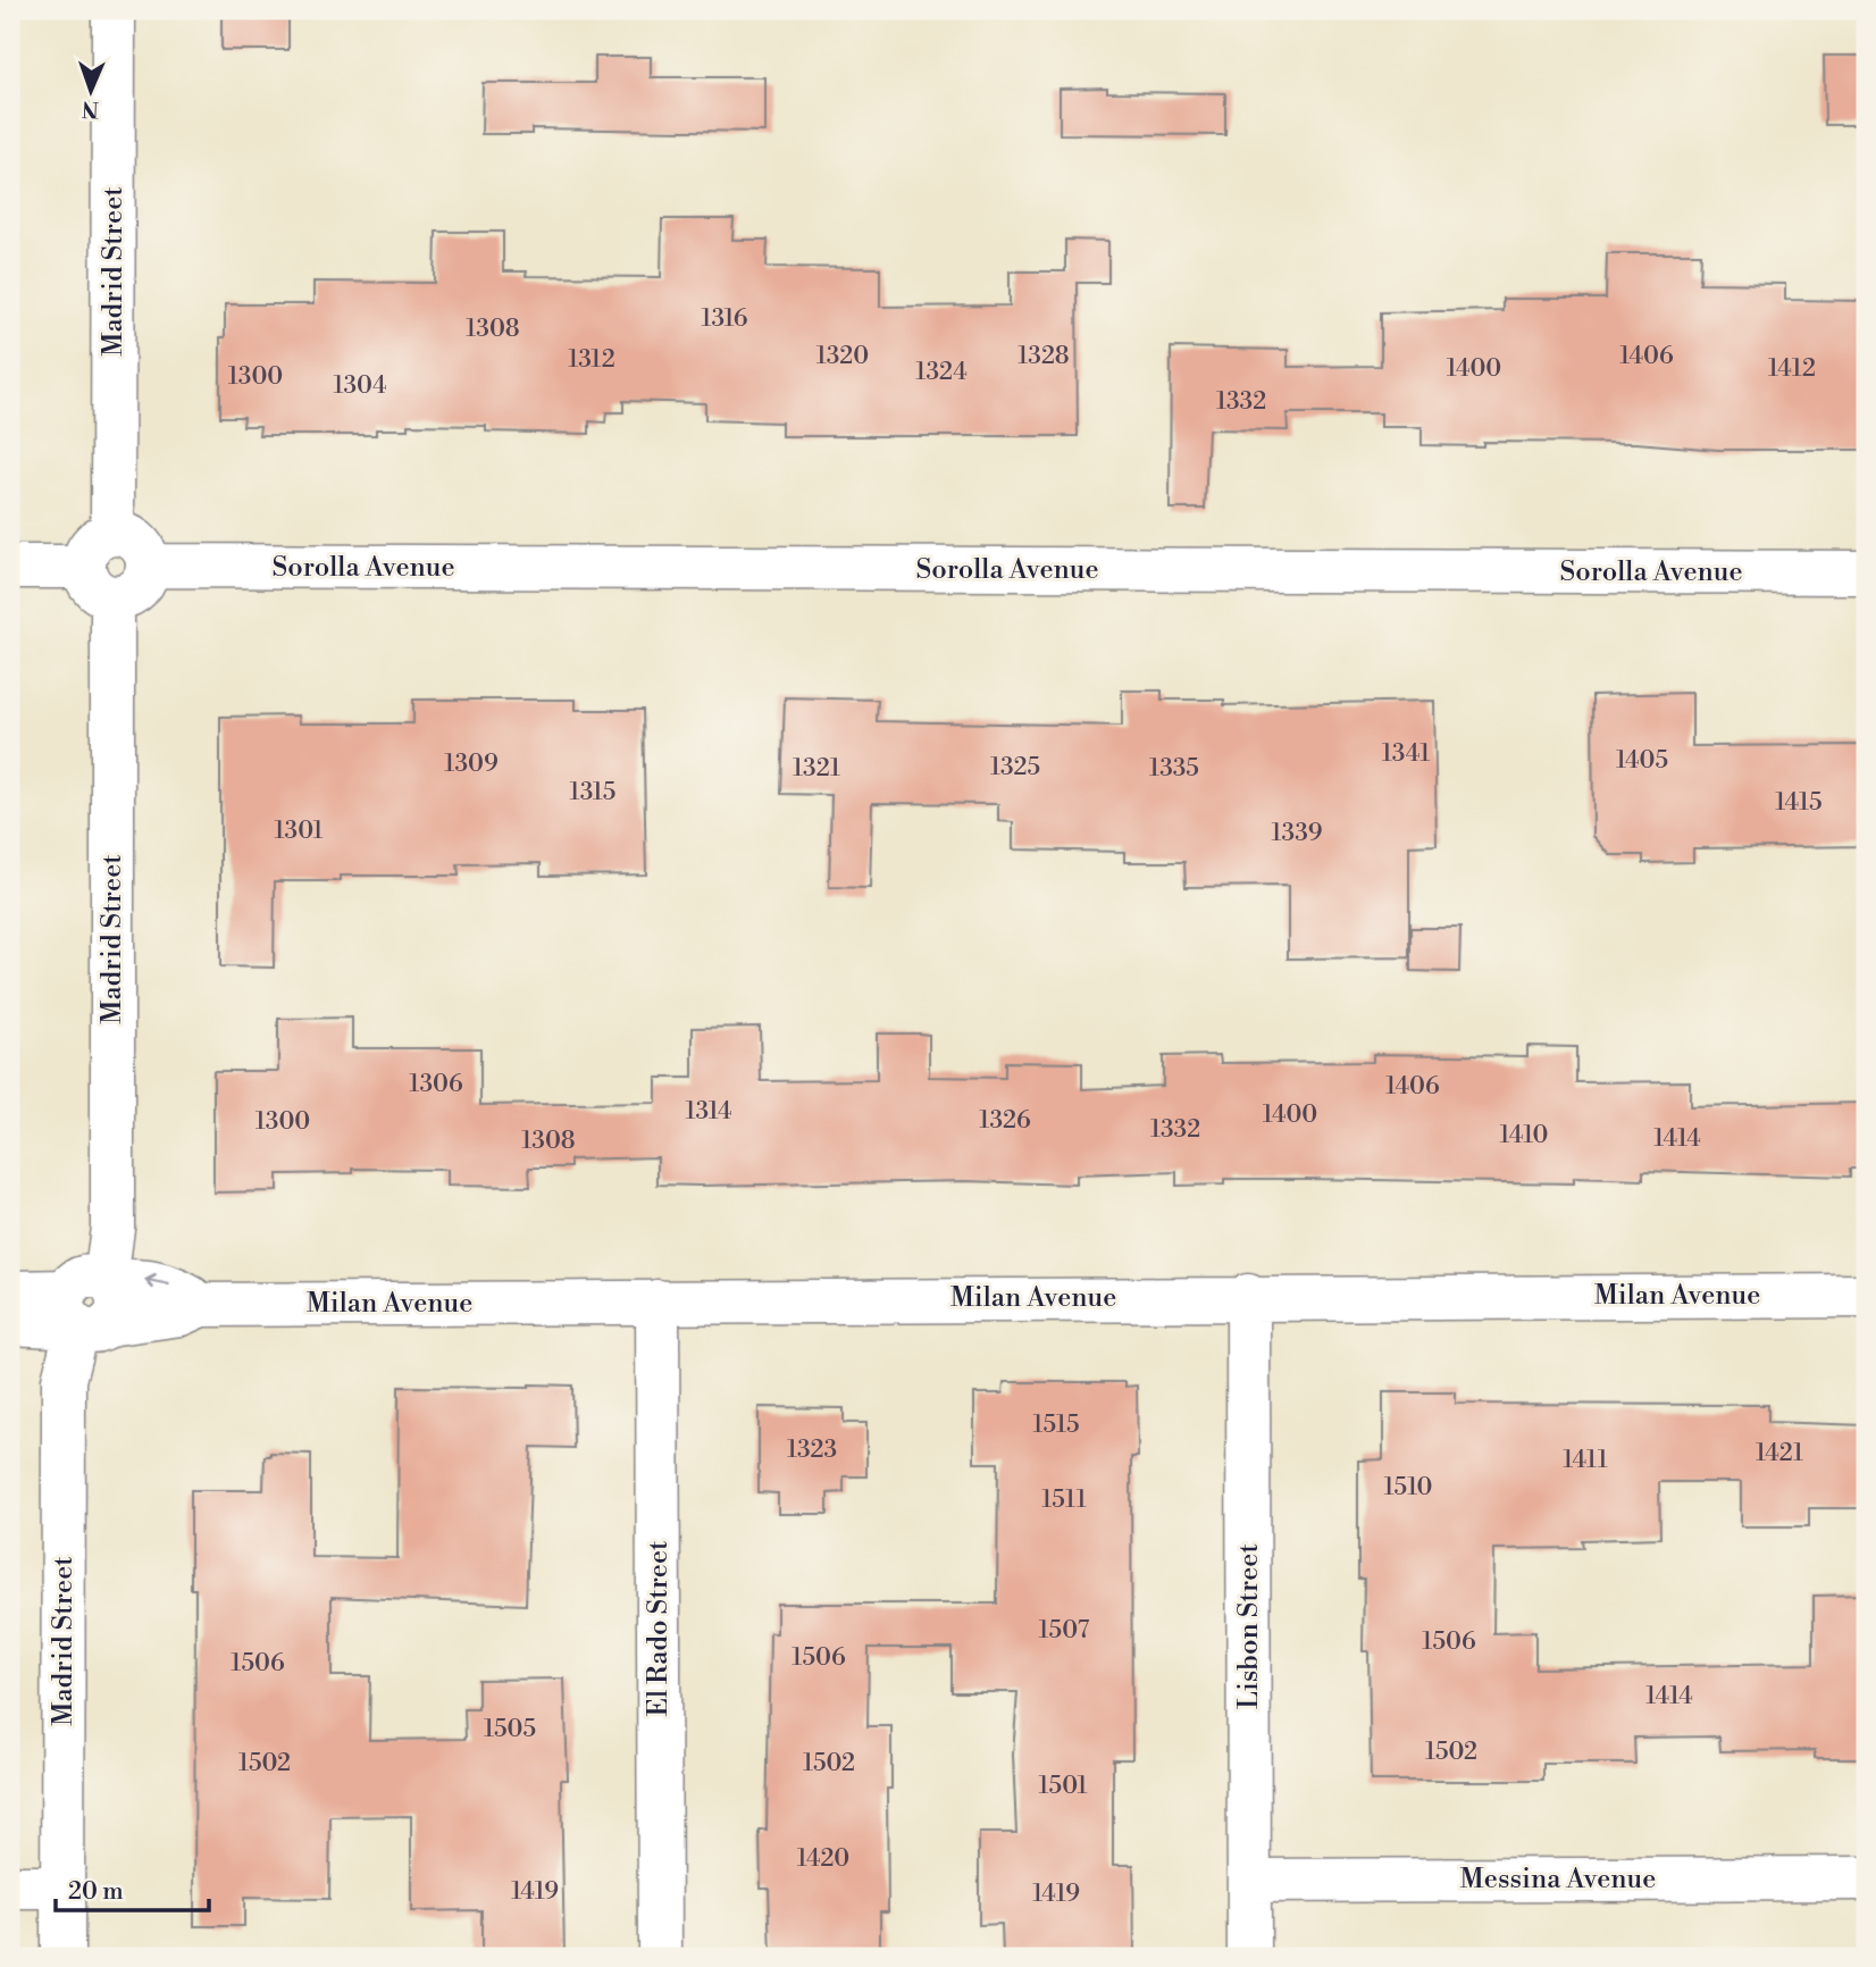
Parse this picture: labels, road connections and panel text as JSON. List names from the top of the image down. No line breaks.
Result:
{"streets":{"street":["Madrid Street","Sorolla Avenue","Milan Avenue","Lisbon Street","El Rado Street","Messina Avenue"]},"crossings":[["Madrid Street","Sorolla Avenue"],["Madrid Street","Milan Avenue"],["Milan Avenue","Lisbon Street"],["Milan Avenue","El Rado Street"],["Lisbon Street","Messina Avenue"]],"house_numbers":["1316","1308","1320","1328","1406","1312","1400","1412","1324","1300","1304","1332","1341","1405","1309","1325","1321","1335","1315","1415","1301","1339","1306","1406","1314","1400","1326","1300","1332","1410","1414","1308","1515","1323","1421","1411","1510","1511","1507","1506","1506","1506","1414","1505","1502","1502","1502","1501","1420","1419","1419"],"scale_bar":"20 m","north":"bottom"}
